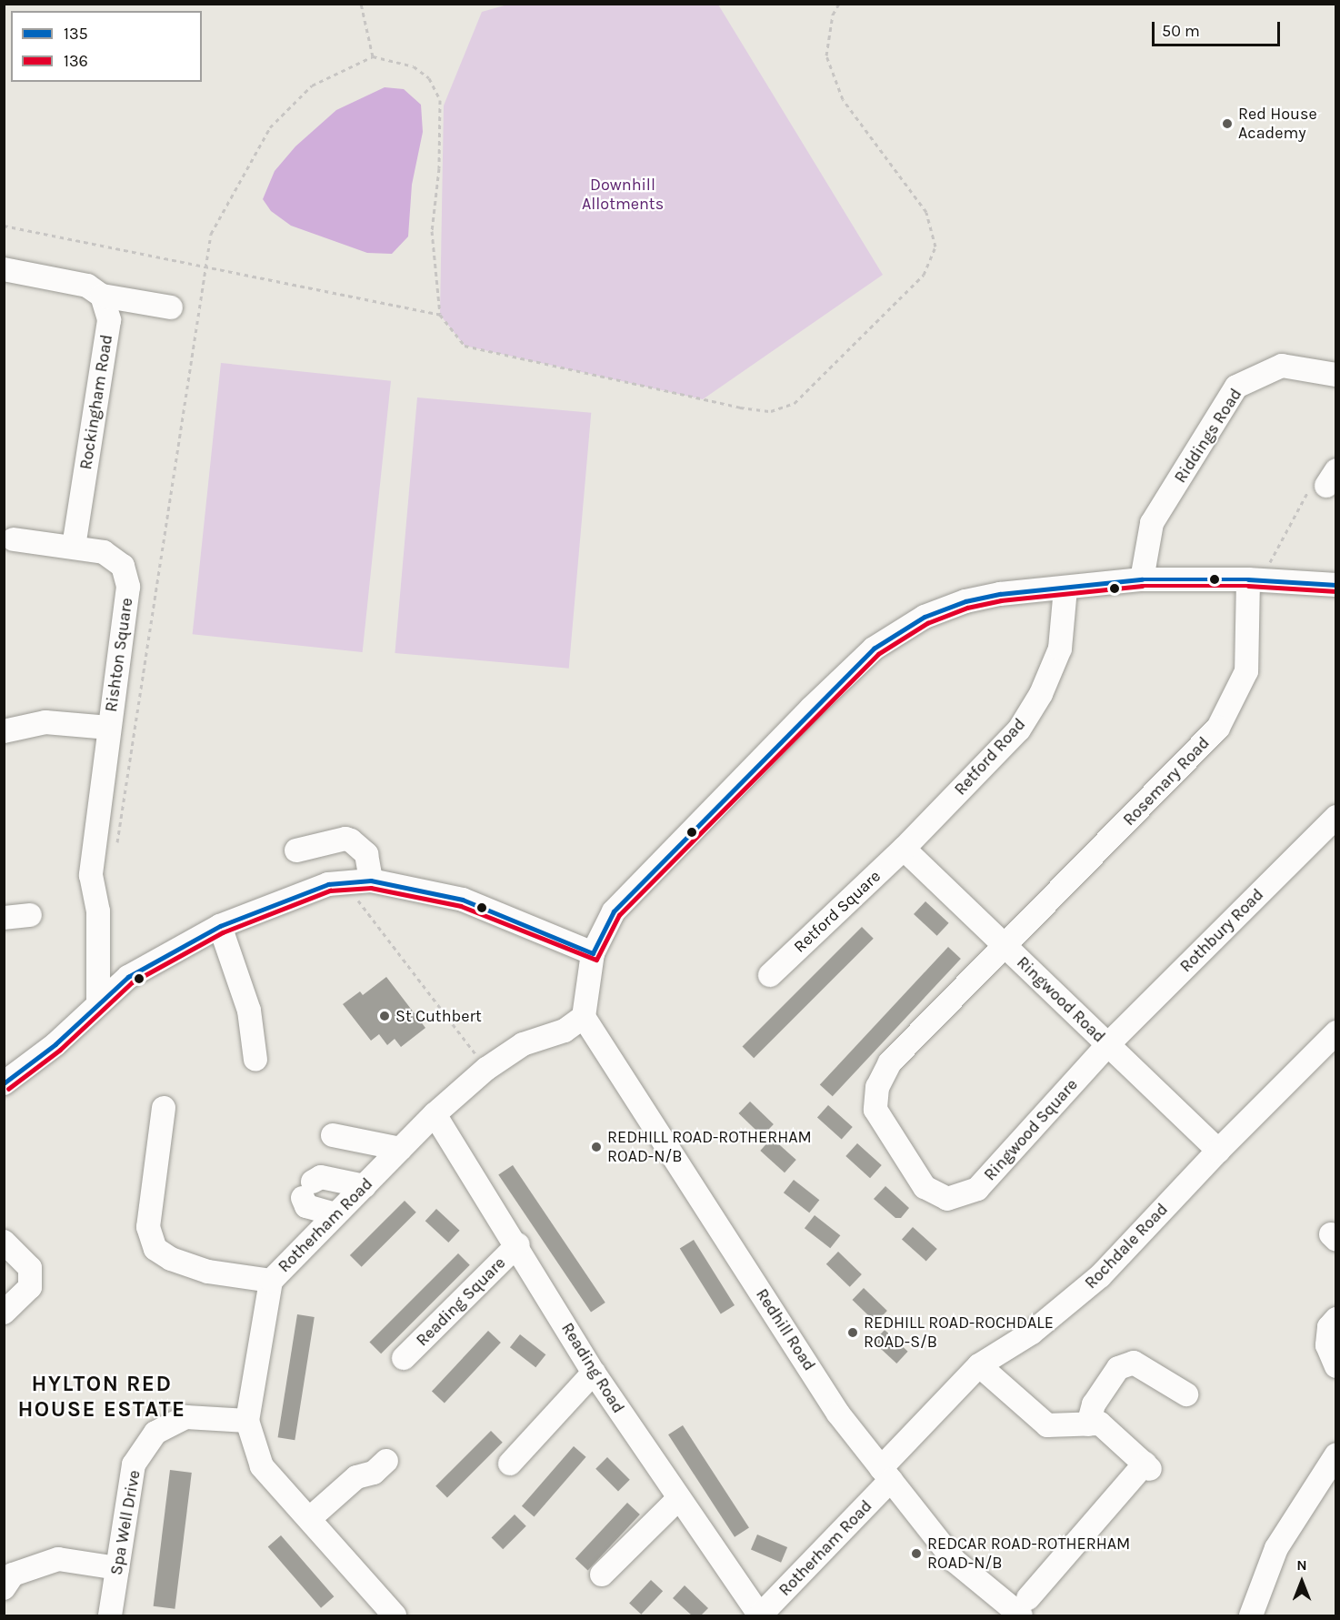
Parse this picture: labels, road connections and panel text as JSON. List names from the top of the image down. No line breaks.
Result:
{"streets":{"street":["Rockingham Road","Riddings Road","Rishton Square","Retford Road","Rosemary Road","Retford Square","Rothbury Road","Ringwood Road","Ringwood Square","Rotherham Road","Rochdale Road","Reading Square","Redhill Road","Reading Road","Spa Well Drive"]},"crossings":[["Rockingham Road","Rishton Square"],["Retford Road","Retford Square"],["Retford Road","Ringwood Road"],["Rosemary Road","Ringwood Road"],["Rosemary Road","Ringwood Square"],["Retford Square","Ringwood Road"],["Rothbury Road","Ringwood Road"],["Rothbury Road","Ringwood Square"],["Ringwood Road","Ringwood Square"],["Ringwood Road","Rochdale Road"],["Rotherham Road","Rochdale Road"],["Rotherham Road","Redhill Road"],["Rotherham Road","Reading Road"],["Rotherham Road","Spa Well Drive"],["Rochdale Road","Redhill Road"],["Reading Square","Reading Road"]],"districts":["HYLTON RED HOUSE ESTATE"],"parks":["Downhill Allotments"],"places":["Red House Academy","St Cuthbert","REDHILL ROAD-ROTHERHAM ROAD-N/B","REDHILL ROAD-ROCHDALE ROAD-S/B","REDCAR ROAD-ROTHERHAM ROAD-N/B"],"lines":["transit line 135","transit line 136"],"legend":["135","136"],"scale_bar":"50 m","north":"top"}
